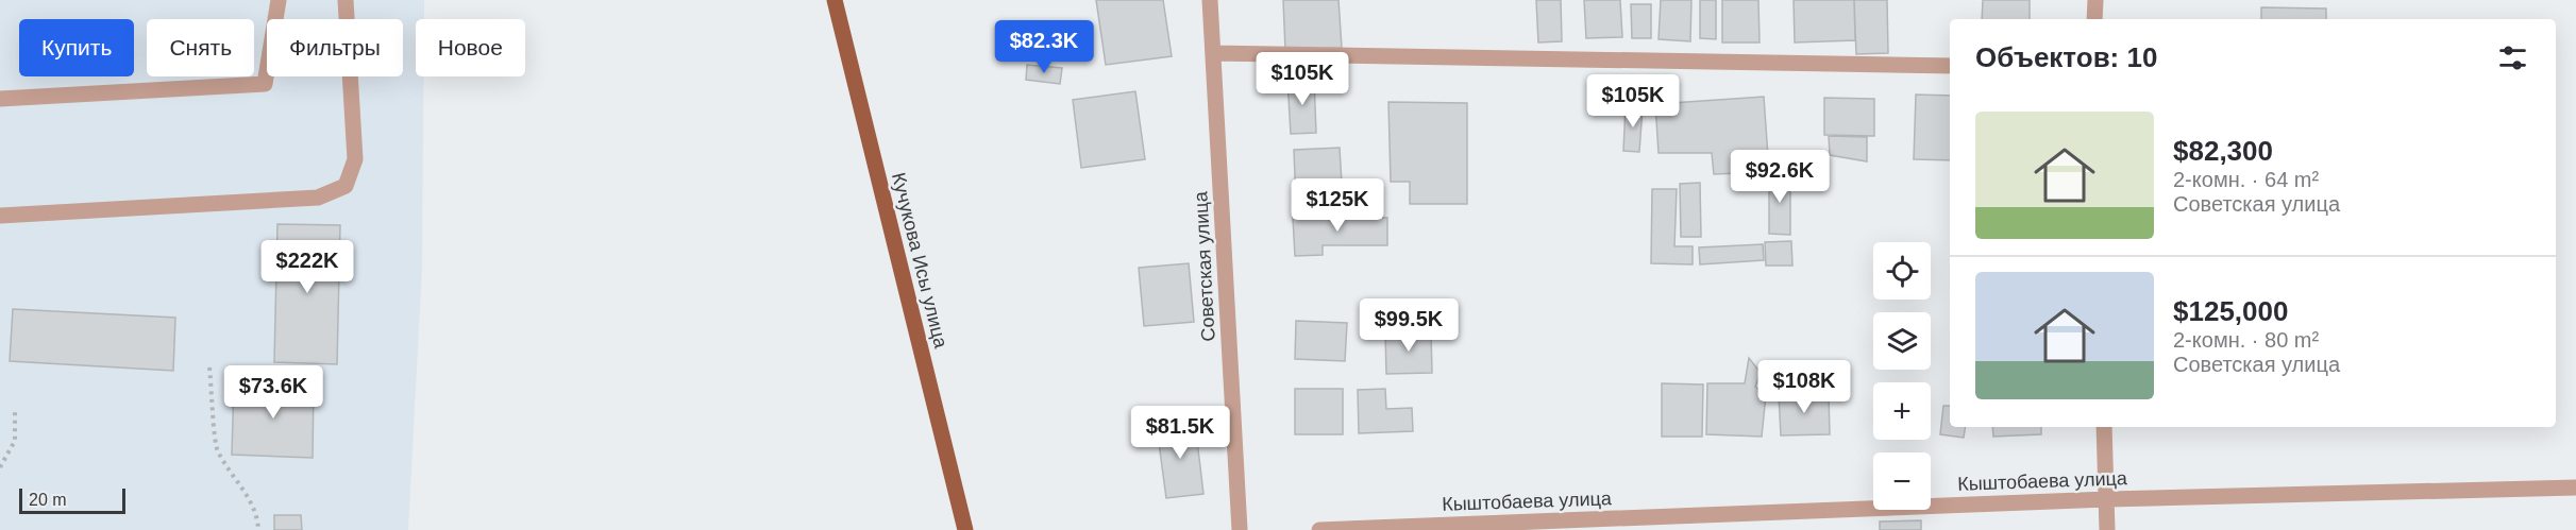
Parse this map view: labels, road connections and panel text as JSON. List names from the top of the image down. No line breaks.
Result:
{"streets":{"main road":["Кучукова Исы улица"],"street":["Советская улица","Кыштобаева улица"]},"scale_bar":"20 m","page":{"chip":["Купить","Снять","Фильтры","Новое"],"heading":"Объектов: 10","price":["$82.3K","$105K","$105K","$92.6K","$125K","$222K","$99.5K","$108K","$73.6K","$81.5K"],"list":[{"name":"$82,300","note":"2-комн. · 64 m² · Советская улица"},{"name":"$125,000","note":"2-комн. · 80 m² · Советская улица"}],"map_buttons":["+","−"],"scale":"20 m"}}
